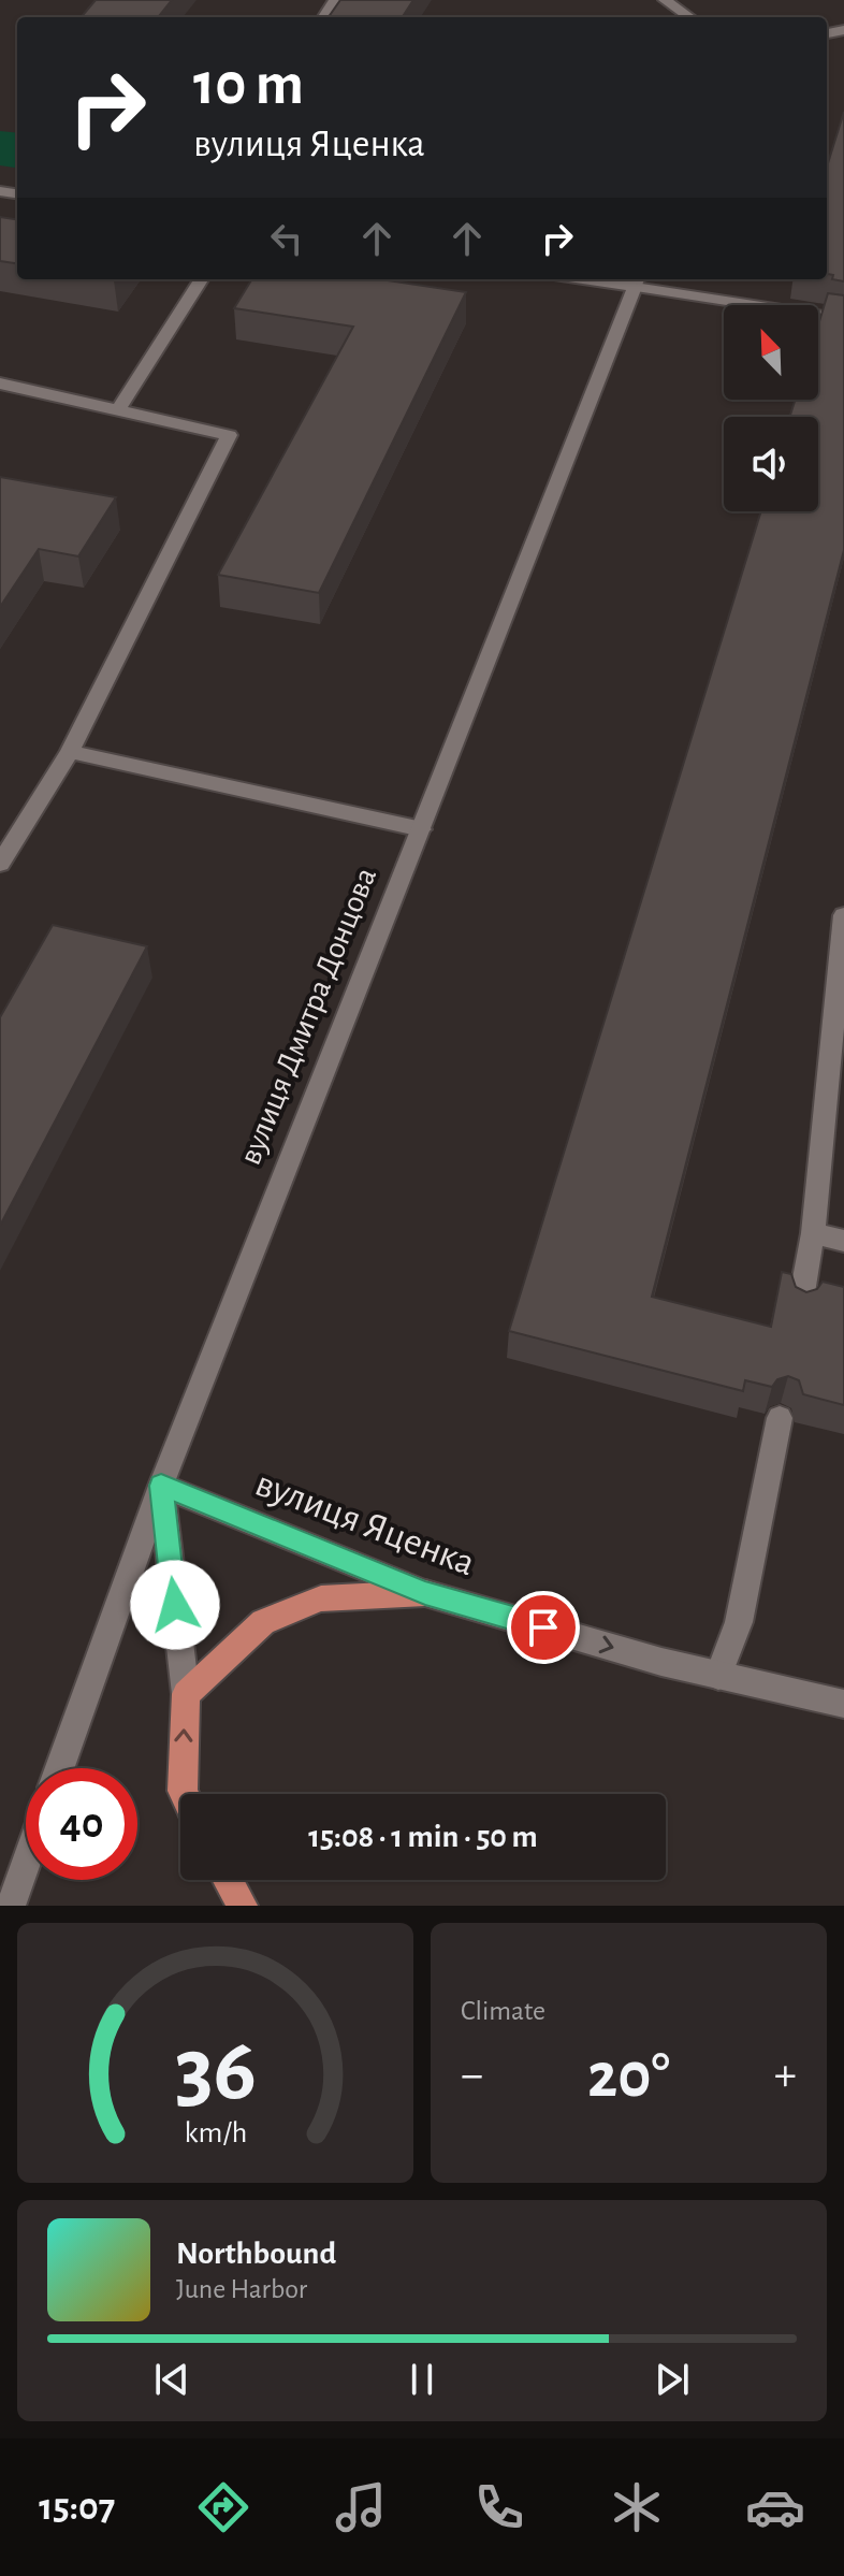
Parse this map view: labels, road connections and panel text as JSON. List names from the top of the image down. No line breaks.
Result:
{"streets":{"street":["вулиця Дмитра Донцова","вулиця Яценка"]},"crossings":[["вулиця Дмитра Донцова","вулиця Яценка"]],"one_way":["вулиця Яценка"],"north":"top left","page":{"turn":["10 m","вулиця Яценка"],"limit":"40","trip":"15:08 · 1 min · 50 m","tile":"Climate","heat":["−","20°","+"],"song":["Northbound","June Harbor"],"tabs":"15:07","gauge":["36","km/h"]}}
